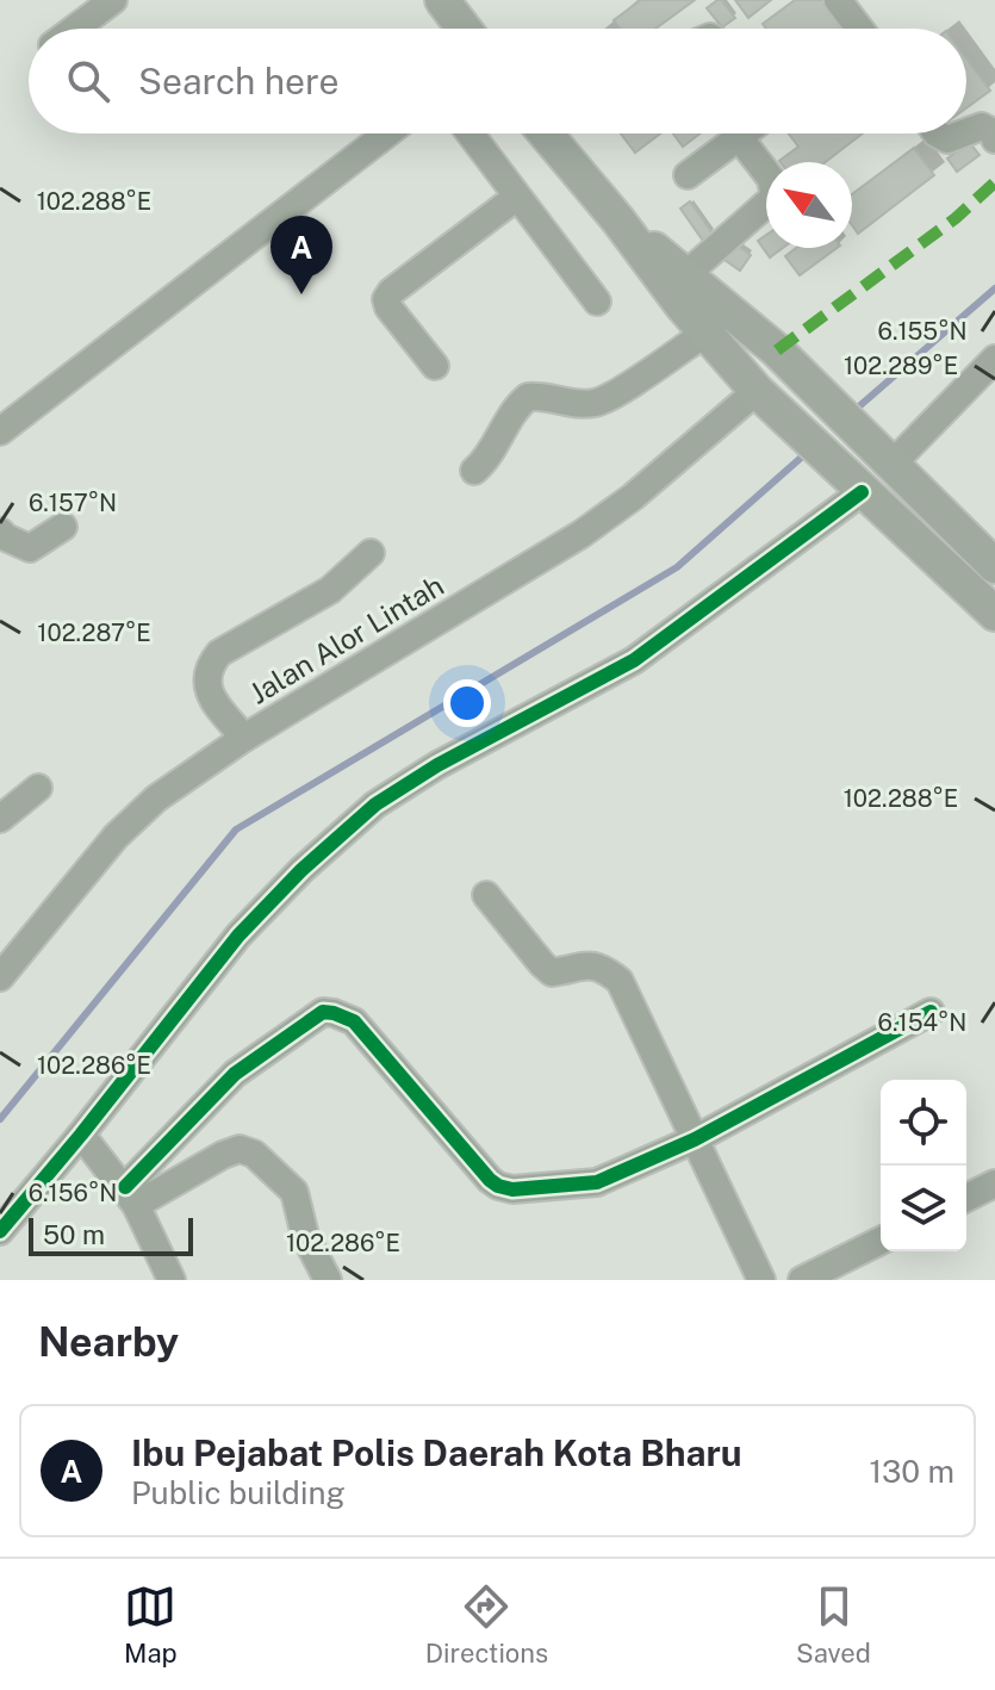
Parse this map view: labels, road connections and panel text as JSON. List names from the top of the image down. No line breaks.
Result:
{"streets":{"street":["Jalan Alor Lintah"]},"scale_bar":"50 m","north":"top left","page":{"search":"Search here","pins":"A","scale":"50 m","heading":"Nearby","list":[{"mark":"A","name":"Ibu Pejabat Polis Daerah Kota Bharu","note":"Public building","value":"130 m"}],"nav":["Map","Directions","Saved"]},"coordinates":["102.288°E","6.155°N","102.289°E","6.157°N","102.287°E","6.154°N","102.286°E","6.156°N"]}
